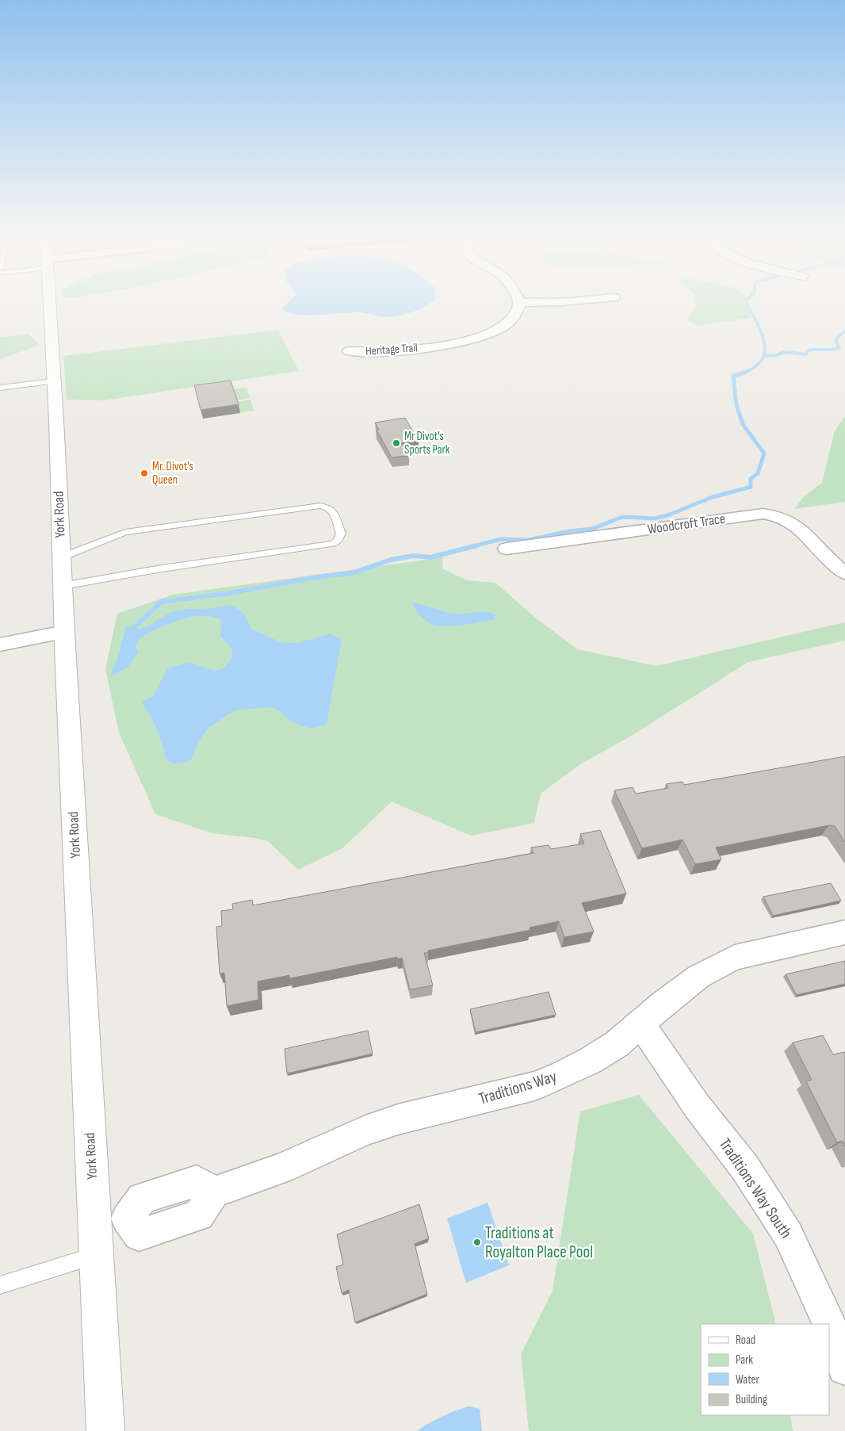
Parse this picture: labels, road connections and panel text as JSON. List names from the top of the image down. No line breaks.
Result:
{"streets":{"street":["Heritage Trail","York Road","Woodcroft Trace","Traditions Way","Traditions Way South"]},"crossings":[["York Road","Traditions Way"],["Traditions Way","Traditions Way South"]],"places":["Mr Divot's Sports Park","Mr. Divot's Queen","Traditions at Royalton Place Pool"],"legend":["Road","Park","Water","Building"]}
